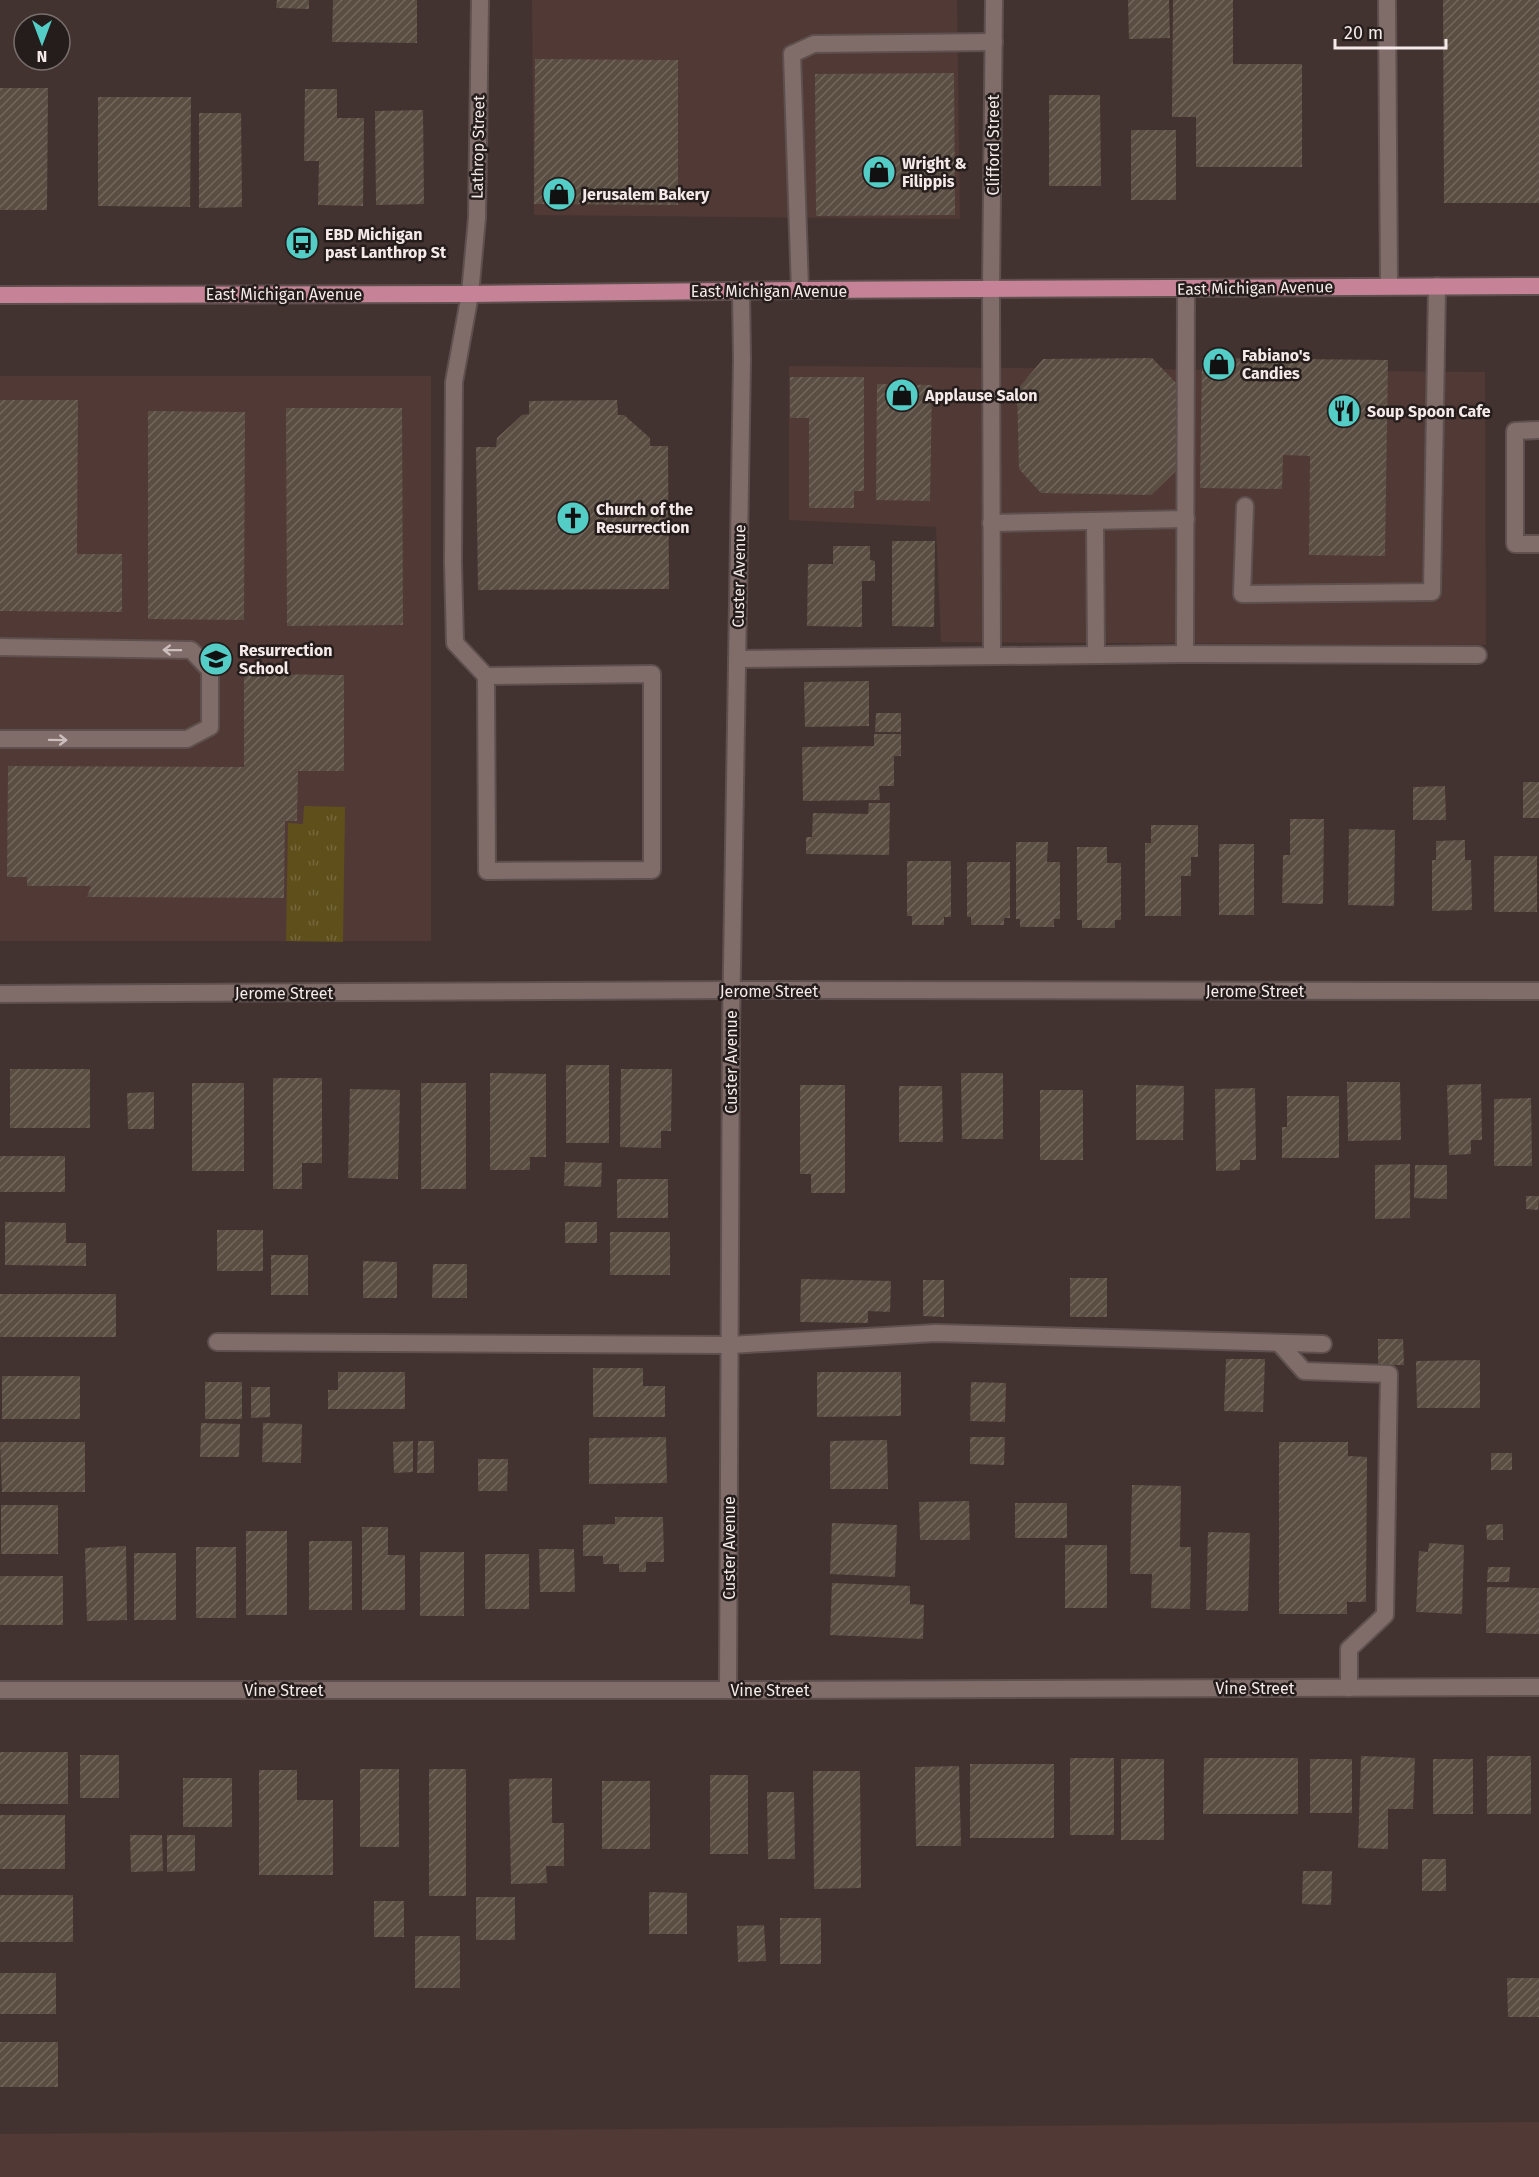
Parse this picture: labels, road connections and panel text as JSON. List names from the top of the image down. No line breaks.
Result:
{"streets":{"main road":["East Michigan Avenue"],"street":["Clifford Street","Lathrop Street","Custer Avenue","Jerome Street","Vine Street"]},"crossings":[["Clifford Street","East Michigan Avenue"],["Lathrop Street","East Michigan Avenue"],["East Michigan Avenue","Custer Avenue"],["Custer Avenue","Jerome Street"],["Custer Avenue","Vine Street"]],"places":{"shop":["Wright & Filippis","Jerusalem Bakery","Fabiano's Candies","Applause Salon"],"bus stop":["EBD Michigan past Lanthrop St"],"restaurant":["Soup Spoon Cafe"],"church":["Church of the Resurrection"],"school or university":["Resurrection School"]},"scale_bar":"20 m","north":"bottom"}
